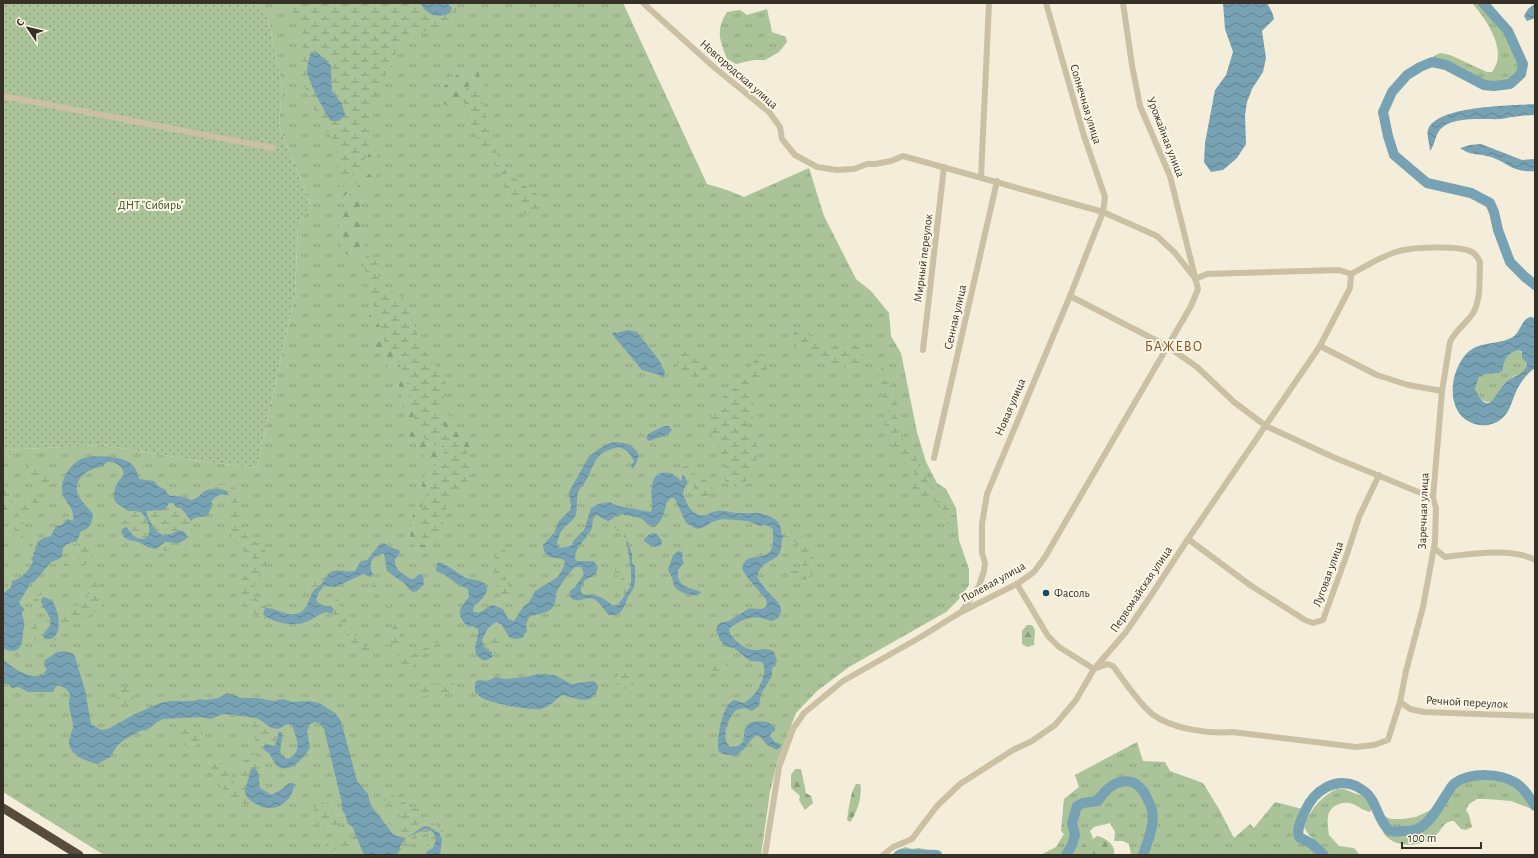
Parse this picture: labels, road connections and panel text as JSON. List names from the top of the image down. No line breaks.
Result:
{"streets":{"street":["Новгородская улица","Солнечная улица","Урожайная улица","Мирный переулок","Сенная улица","Новая улица","Заречная улица","Луговая улица","Полевая улица","Первомайская улица","Речной переулок"]},"crossings":[["Новгородская улица","Солнечная улица"],["Новгородская улица","Урожайная улица"],["Новгородская улица","Мирный переулок"],["Новгородская улица","Сенная улица"],["Новгородская улица","Новая улица"],["Новгородская улица","Полевая улица"],["Солнечная улица","Новая улица"],["Урожайная улица","Полевая улица"],["Новая улица","Полевая улица"],["Заречная улица","Первомайская улица"],["Заречная улица","Речной переулок"],["Луговая улица","Первомайская улица"]],"districts":["БАЖЕВО"],"parks":["ДНТ \"Сибирь\""],"places":["Фасоль"],"scale_bar":"100 m","north":"top left"}
